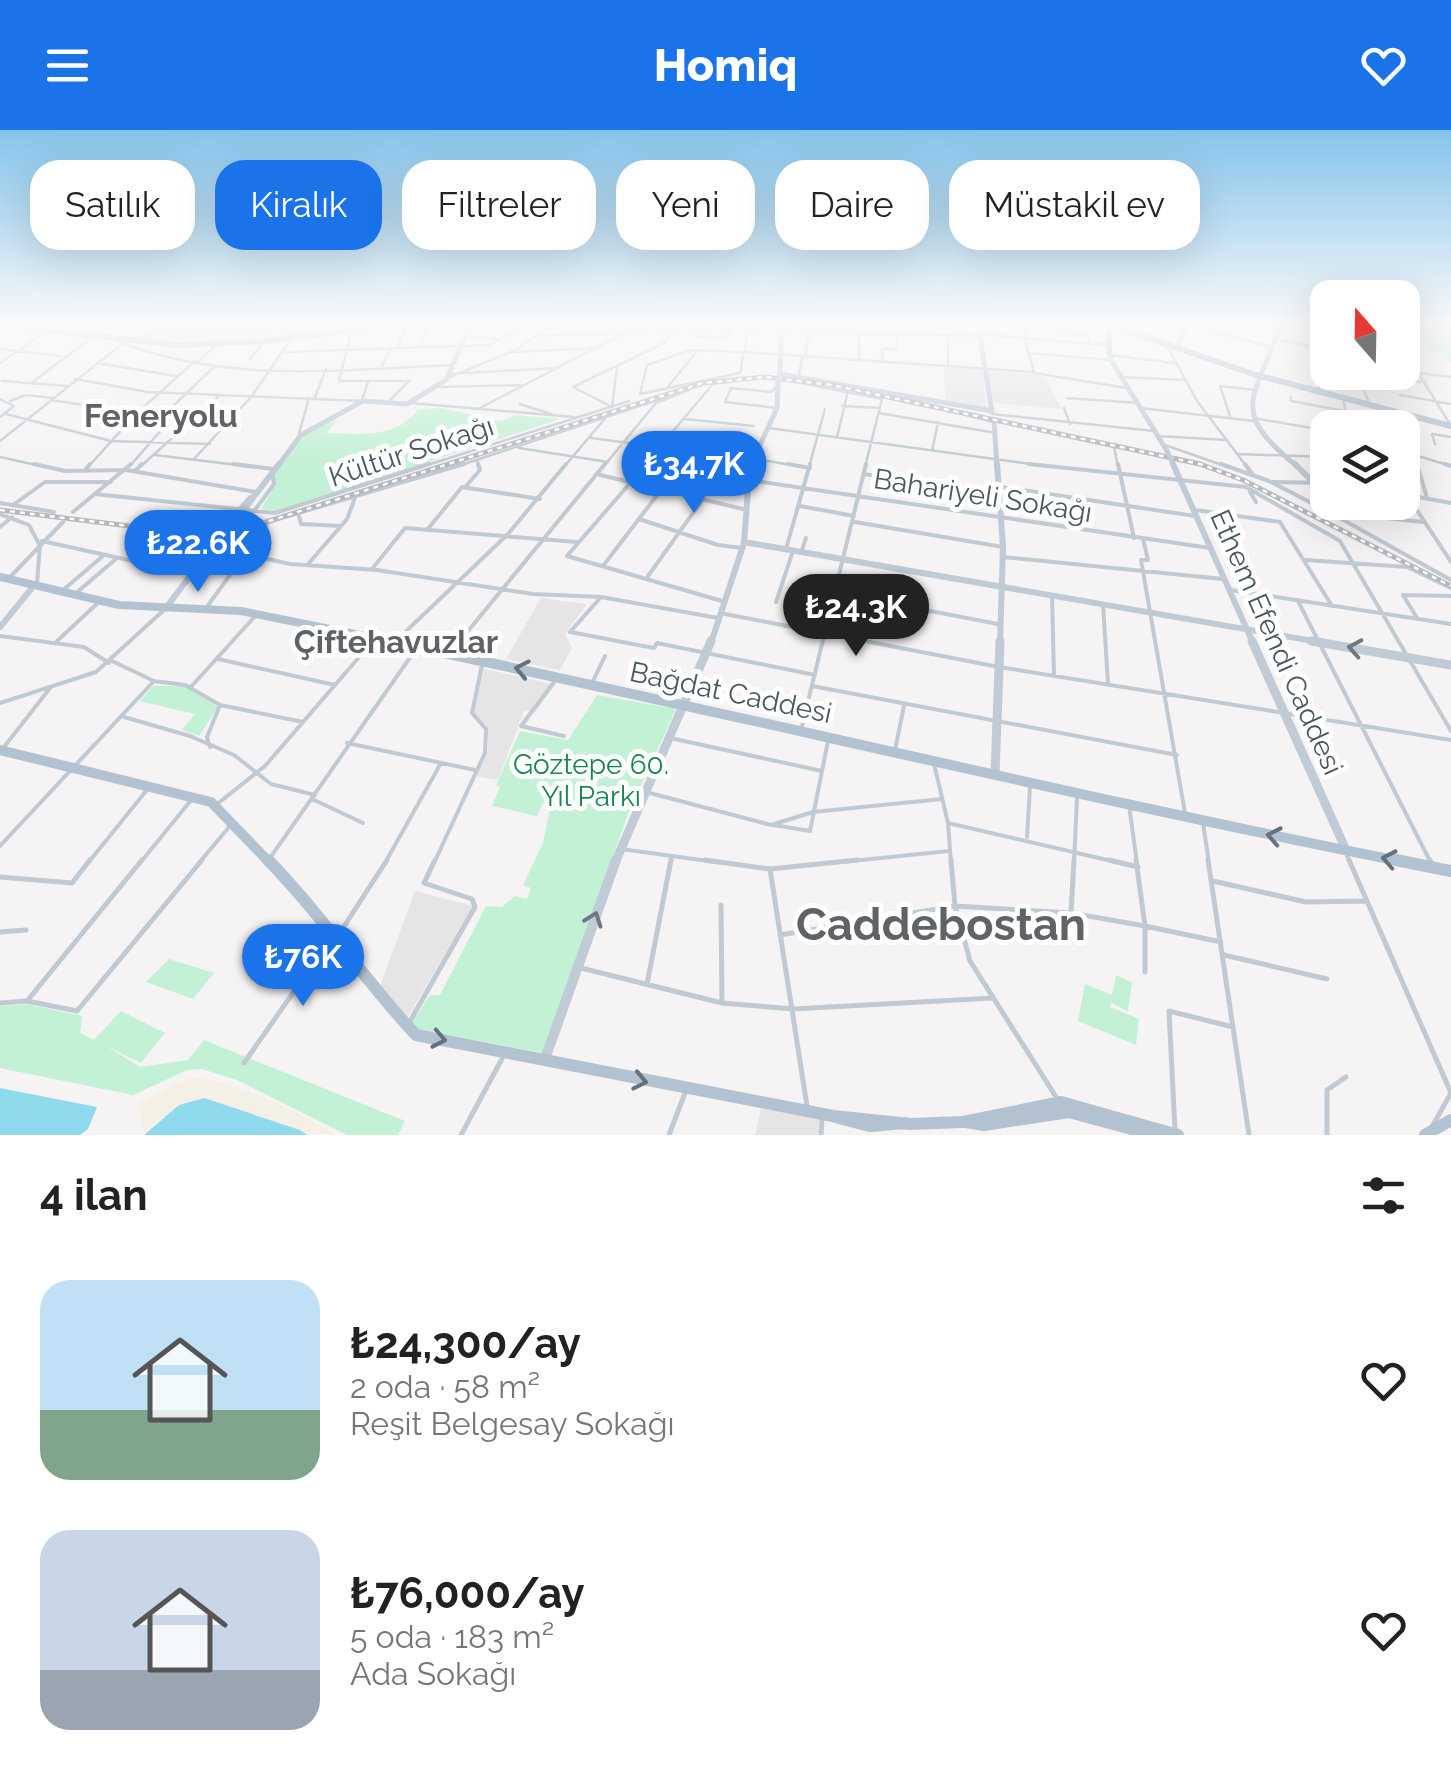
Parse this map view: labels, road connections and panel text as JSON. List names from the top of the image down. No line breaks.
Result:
{"streets":{"main road":["Bağdat Caddesi"],"street":["Kültür Sokağı","Bahariyeli Sokağı","Ethem Efendi Caddesi"]},"crossings":[["Bahariyeli Sokağı","Ethem Efendi Caddesi"],["Ethem Efendi Caddesi","Bağdat Caddesi"]],"districts":["Feneryolu","Çiftehavuzlar","Caddebostan"],"parks":["Göztepe 60. Yıl Parkı"],"north":"top","page":{"header":"Homiq","chip":["Satılık","Kiralık","Filtreler","Yeni","Daire","Müstakil ev"],"price":["₺34.7K","₺22.6K","₺24.3K","₺76K"],"heading":"4 ilan","list":[{"name":"₺24,300/ay","note":"2 oda · 58 m² · Reşit Belgesay Sokağı"},{"name":"₺76,000/ay","note":"5 oda · 183 m² · Ada Sokağı"}]}}
